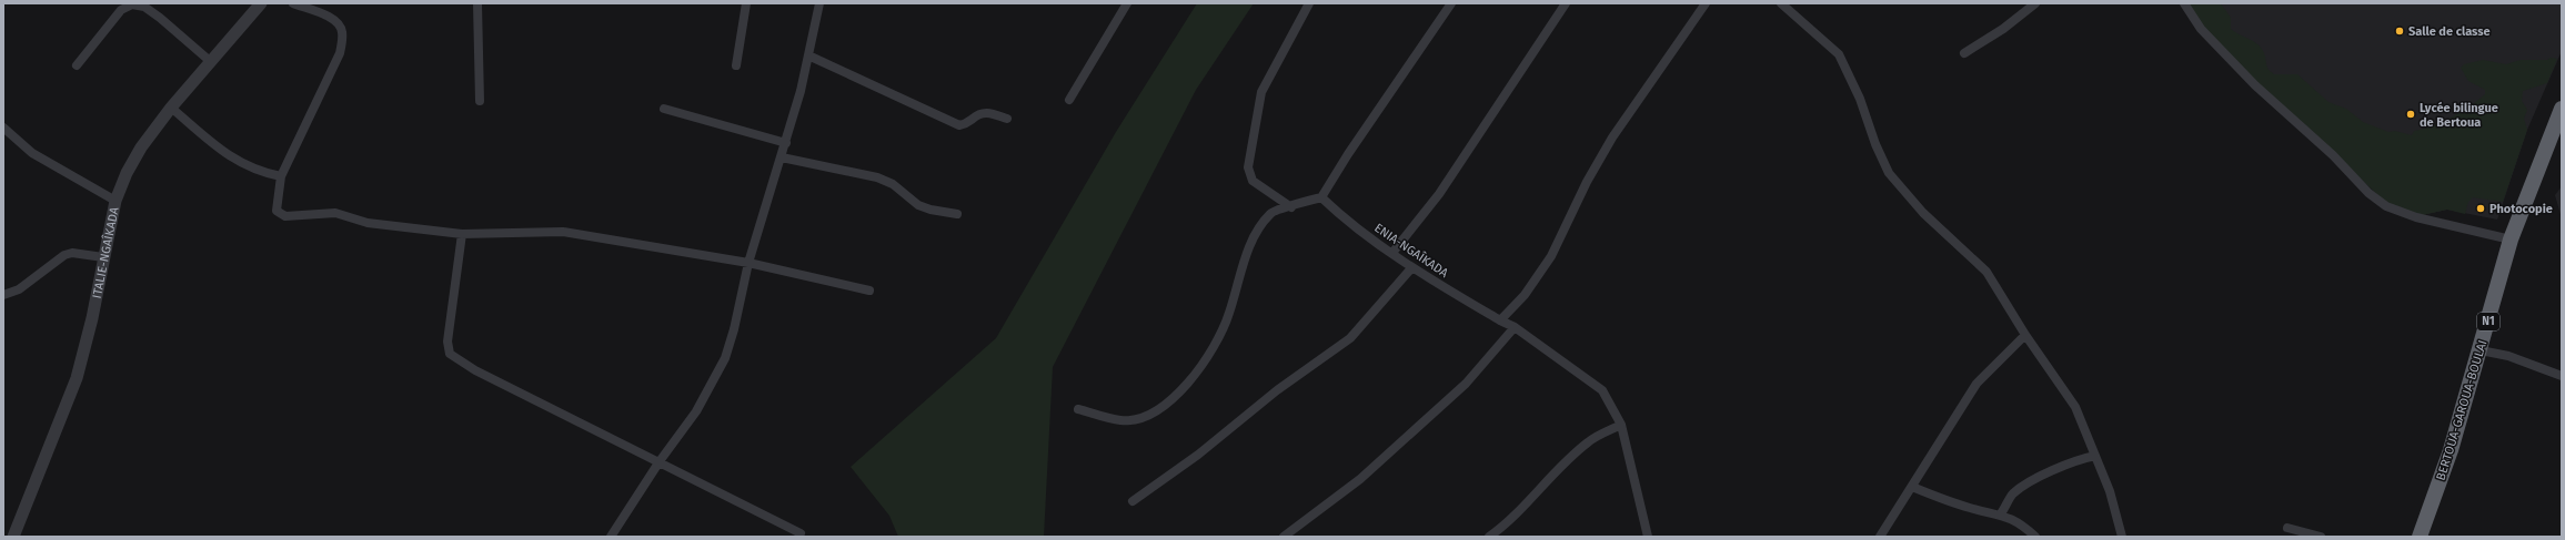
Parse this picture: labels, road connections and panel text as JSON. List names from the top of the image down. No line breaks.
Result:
{"streets":{"highway":["N1","BERTOUA-GAROUA-BOULAI"],"street":["ENIA-NGAÎKADA","ITALIE-NGAÎKADA"]},"places":["Salle de classe","Lycée bilingue de Bertoua","Photocopie"]}
